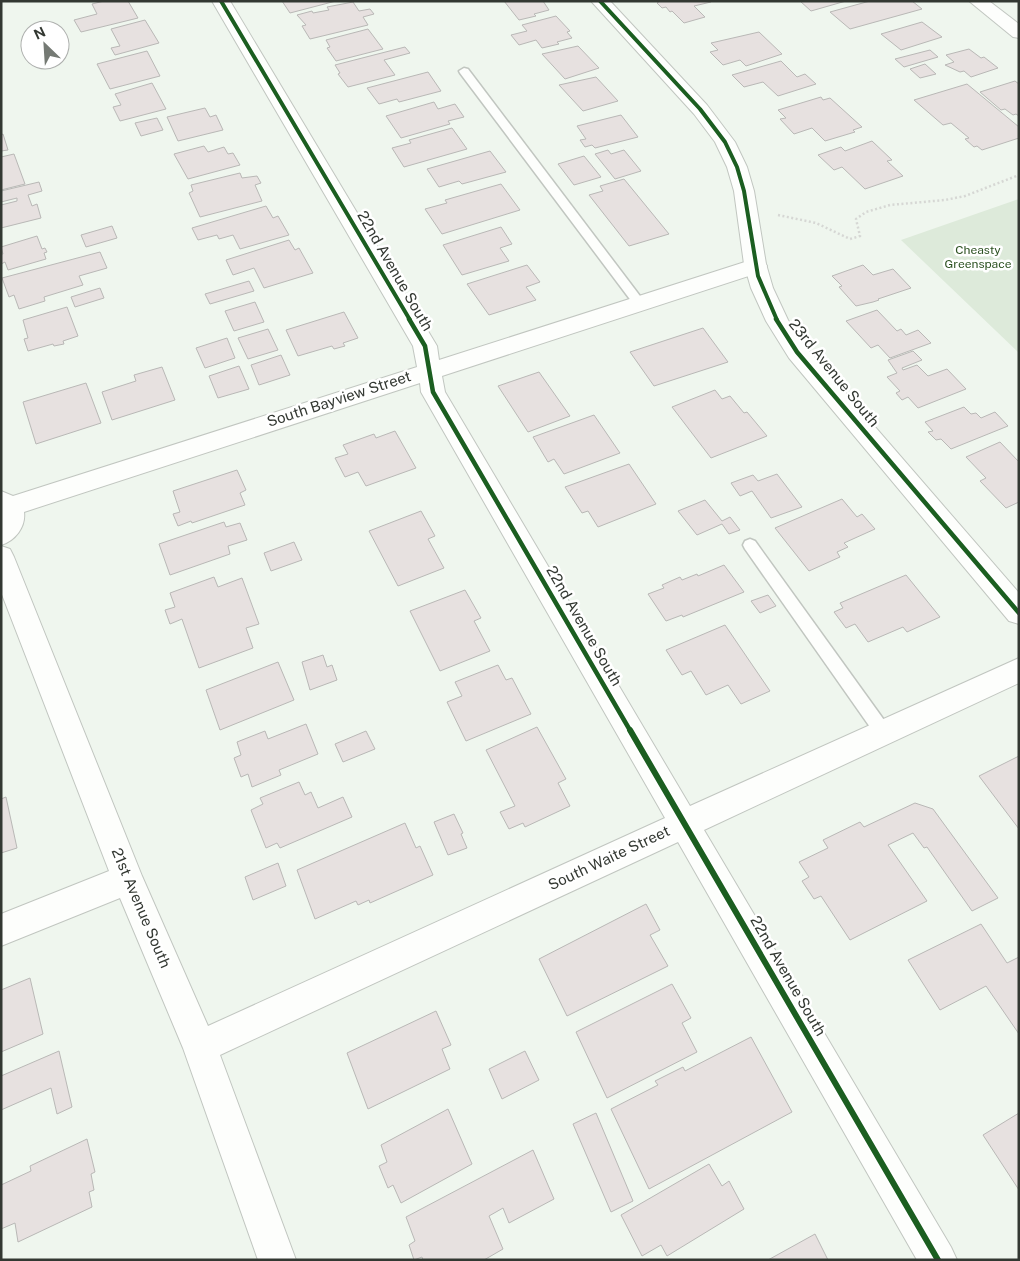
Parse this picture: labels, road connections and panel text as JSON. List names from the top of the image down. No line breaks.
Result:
{"streets":{"street":["22nd Avenue South","23rd Avenue South","South Bayview Street","South Waite Street","21st Avenue South"]},"crossings":[["22nd Avenue South","South Bayview Street"],["22nd Avenue South","South Waite Street"],["23rd Avenue South","South Bayview Street"],["South Waite Street","21st Avenue South"]],"parks":["Cheasty Greenspace"],"north":"top left"}
